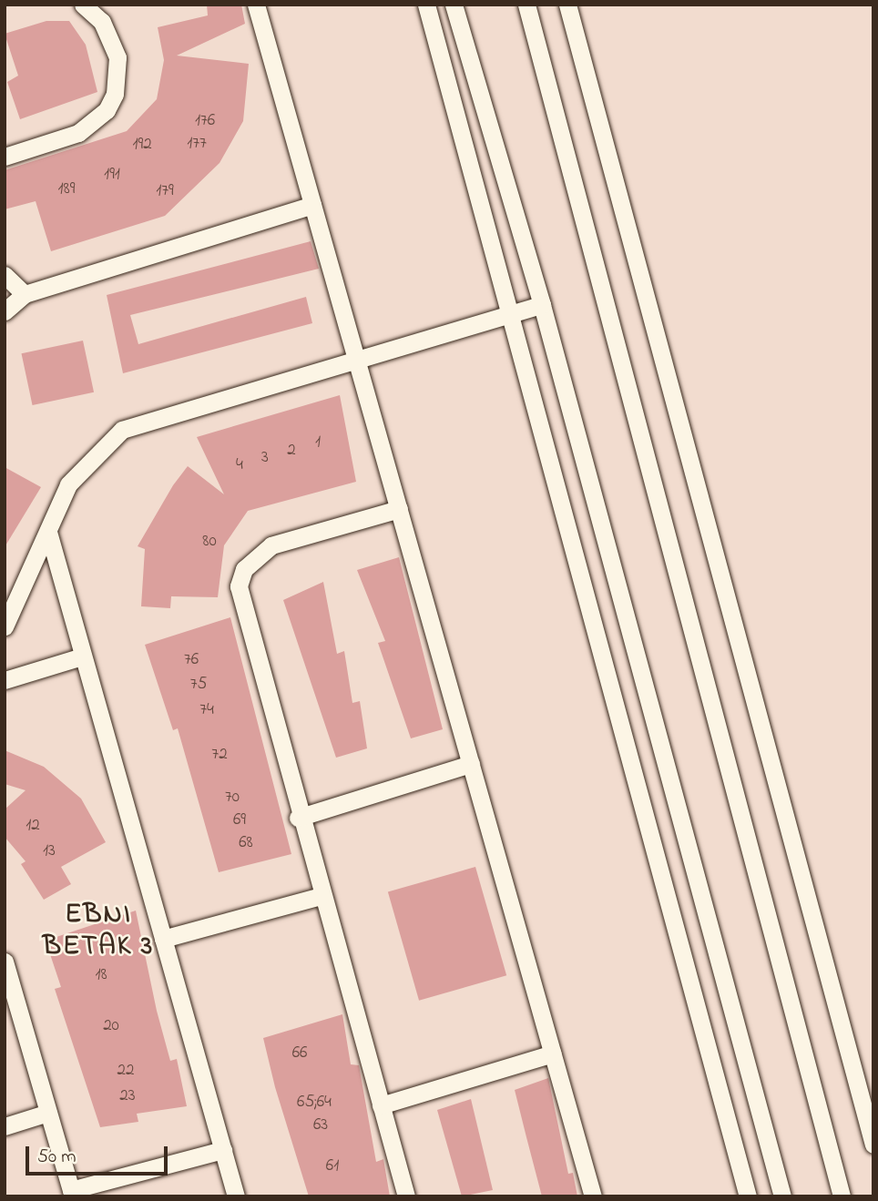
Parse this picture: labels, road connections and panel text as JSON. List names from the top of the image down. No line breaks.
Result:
{"districts":["EBNI BETAK 3"],"house_numbers":["176","177","192","191","189","179","1","2","3","4","80","76","75","74","72","70","69","12","68","13","18","20","66","22","23","65;64","63","61"],"scale_bar":"50 m"}
